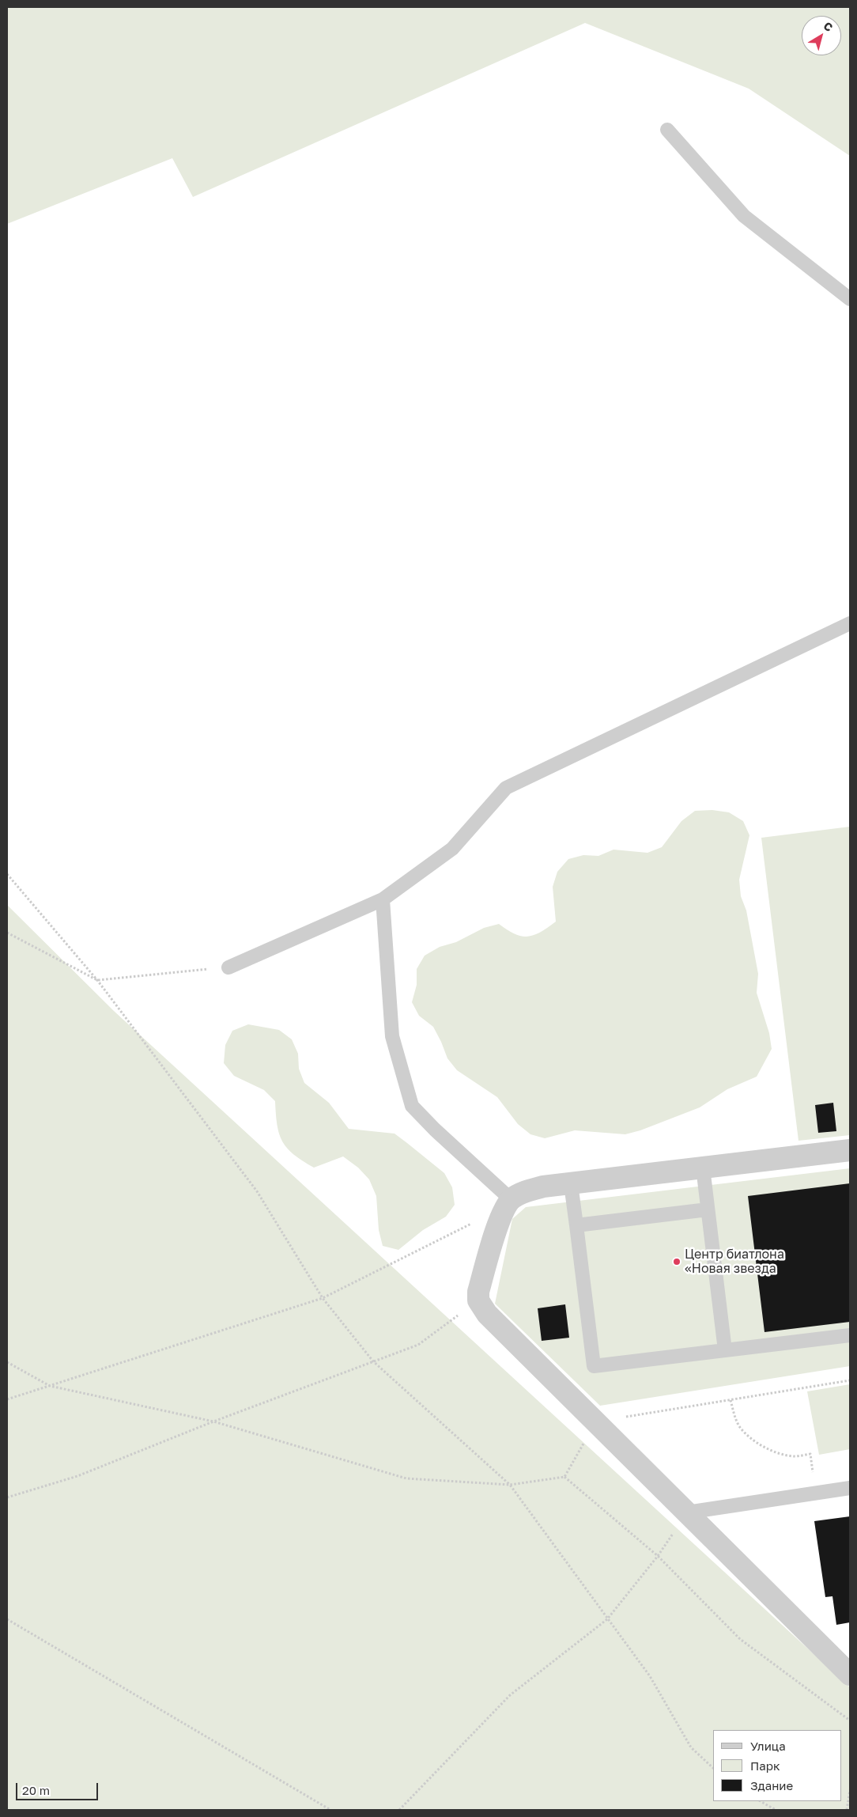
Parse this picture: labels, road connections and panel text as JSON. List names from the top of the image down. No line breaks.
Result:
{"places":["Центр биатлона «Новая звезда"],"legend":["Улица","Парк","Здание"],"scale_bar":"20 m","north":"top right"}
